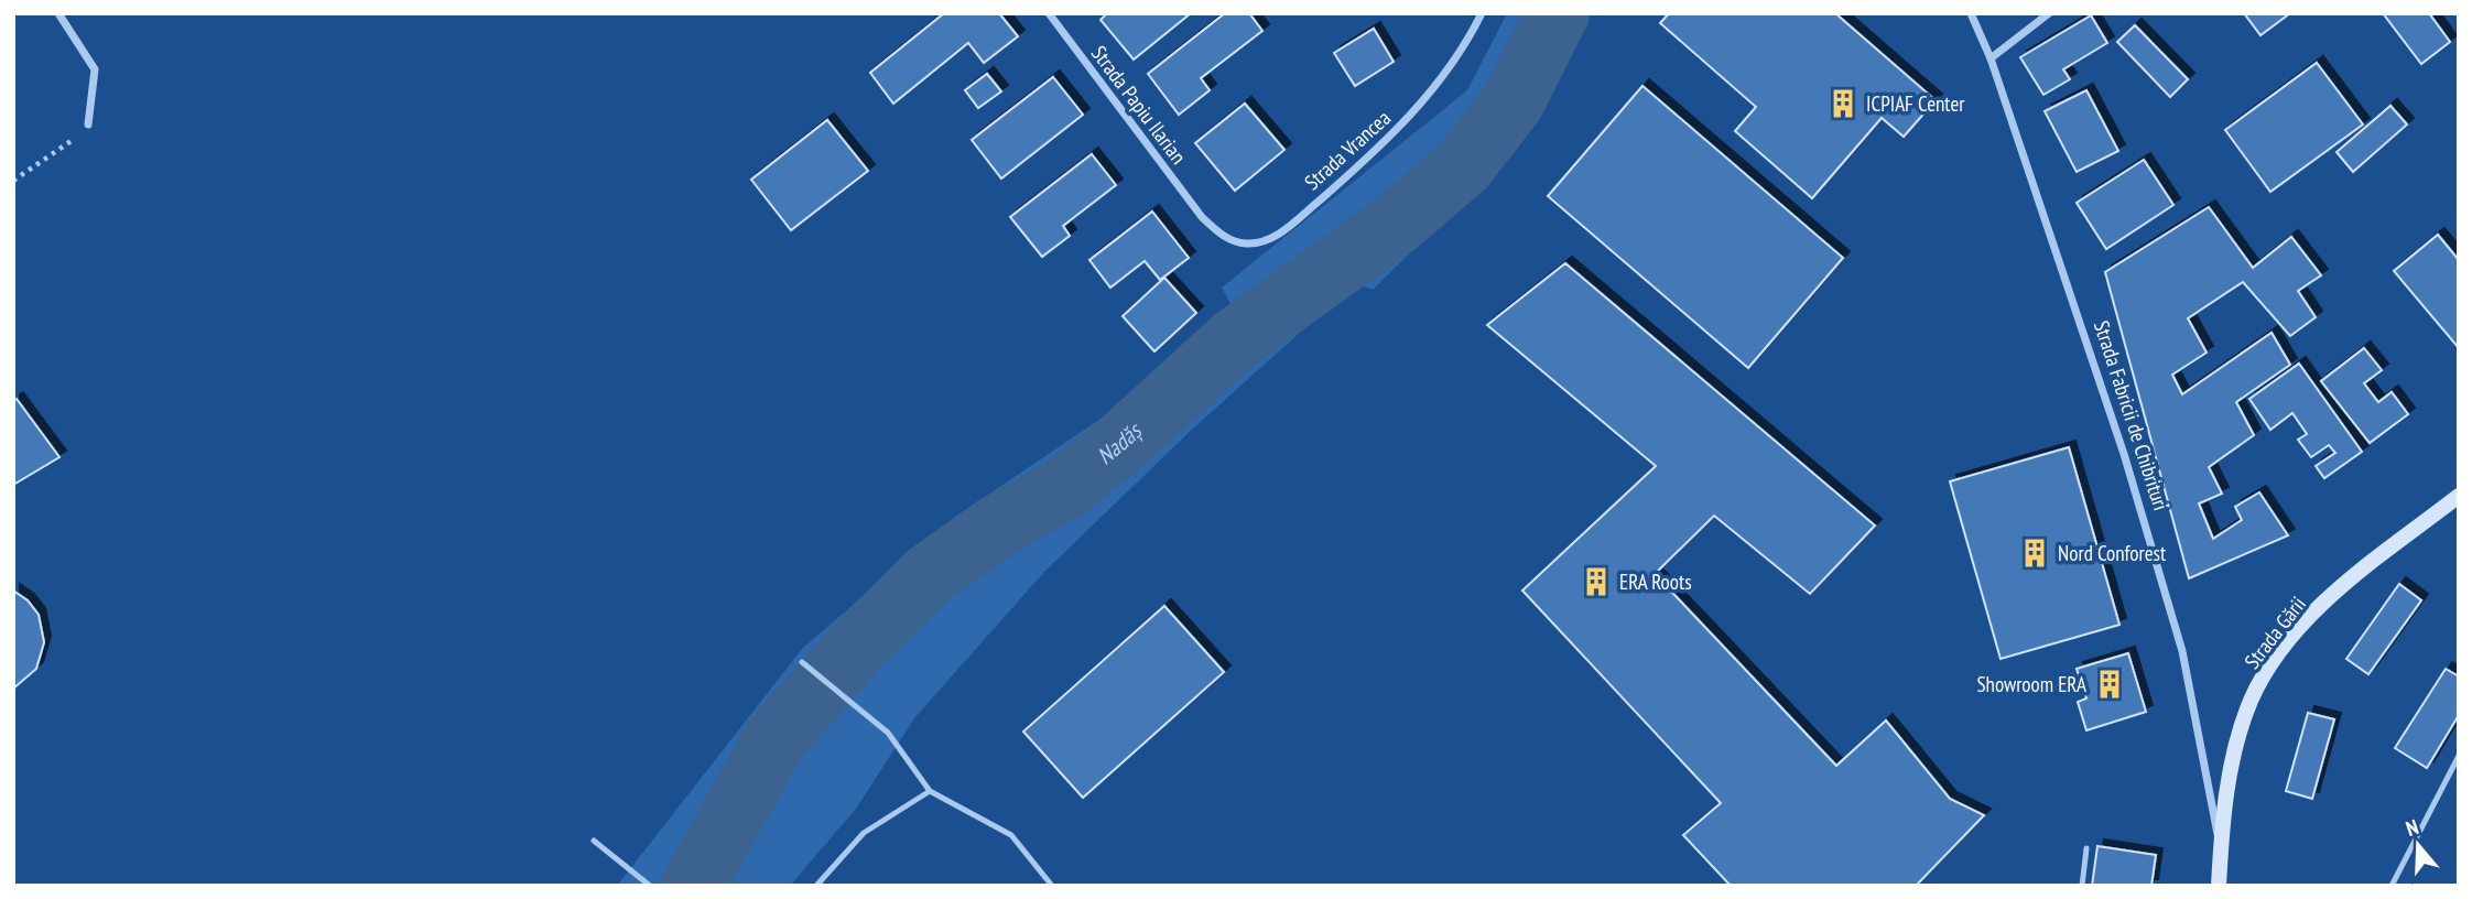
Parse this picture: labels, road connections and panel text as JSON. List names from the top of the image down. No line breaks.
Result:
{"streets":{"street":["Strada Papiu Ilarian","Strada Vrancea","Strada Fabricii de Chibrituri","Strada Gării"]},"crossings":[["Strada Papiu Ilarian","Strada Vrancea"],["Strada Fabricii de Chibrituri","Strada Gării"]],"water":["Nadăș"],"places":{"building":["ICPIAF Center","Nord Conforest","ERA Roots","Showroom ERA"]},"north":"top"}
